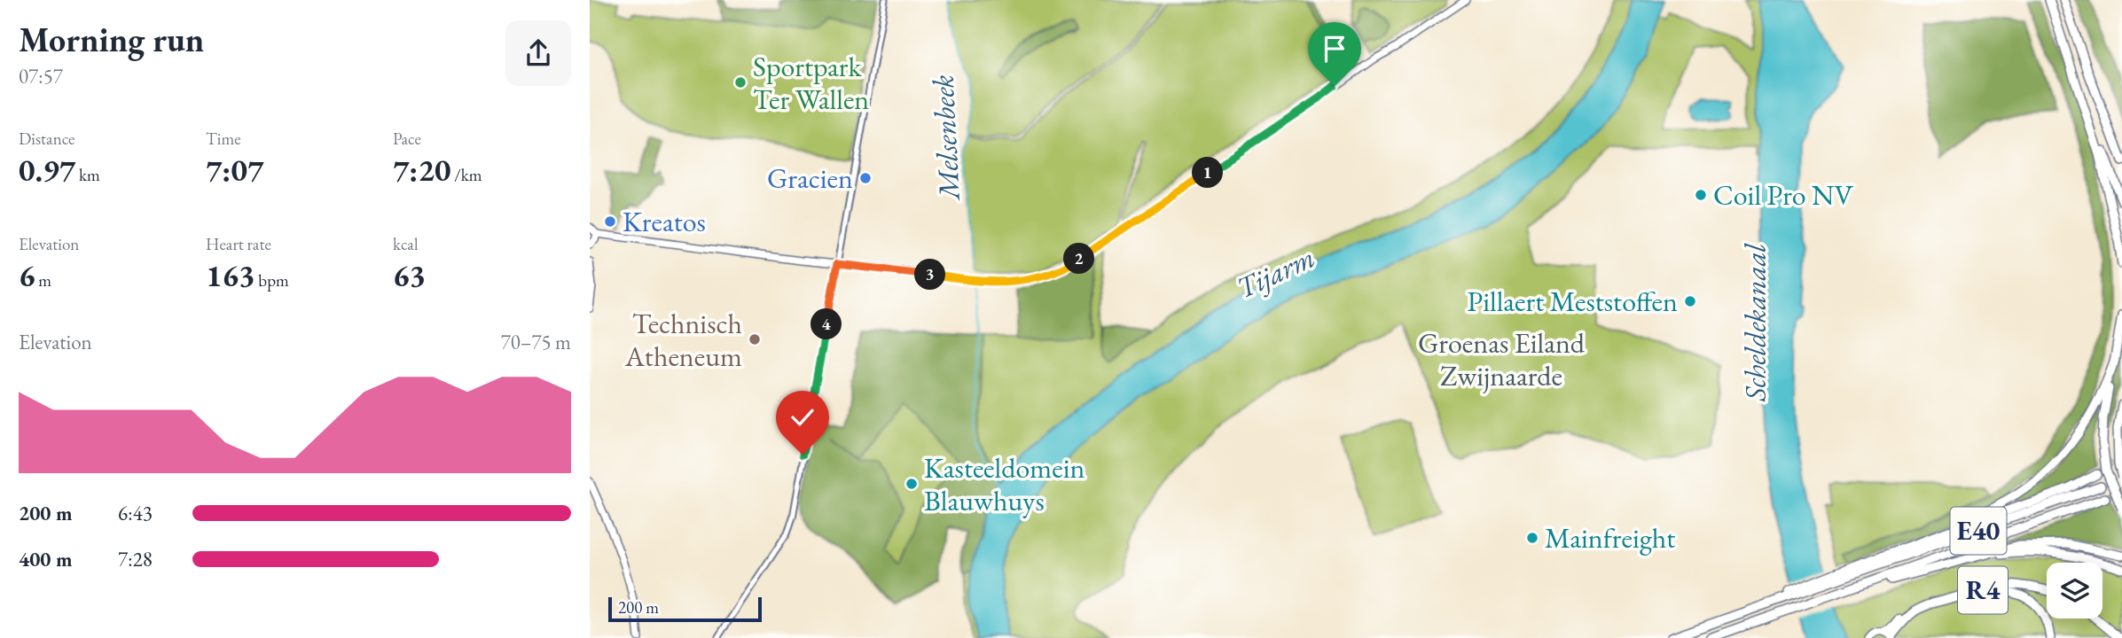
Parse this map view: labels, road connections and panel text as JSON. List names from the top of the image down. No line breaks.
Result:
{"streets":{"highway":["E40","R4"]},"water":["Melsenbeek","Tijarm","Scheldekanaal"],"parks":["Groenas Eiland Zwijnaarde"],"places":["Sportpark Ter Wallen","Gracien","Coil Pro NV","Kreatos","Pillaert Meststoffen","Technisch Atheneum","Kasteeldomein Blauwhuys","Mainfreight"],"scale_bar":"200 m","page":{"heading":["Morning run","07:57"],"stats":[["Distance","0.97 km"],["Time","7:07"],["Pace","7:20 /km"],["Elevation","6 m"],["Heart rate","163 bpm"],["kcal","63"]],"pins":["1","2","3","4"],"chart":["Elevation","70–75 m"],"list":[{"name":"200 m","note":"6:43"},{"name":"400 m","note":"7:28"}],"scale":"200 m"}}
